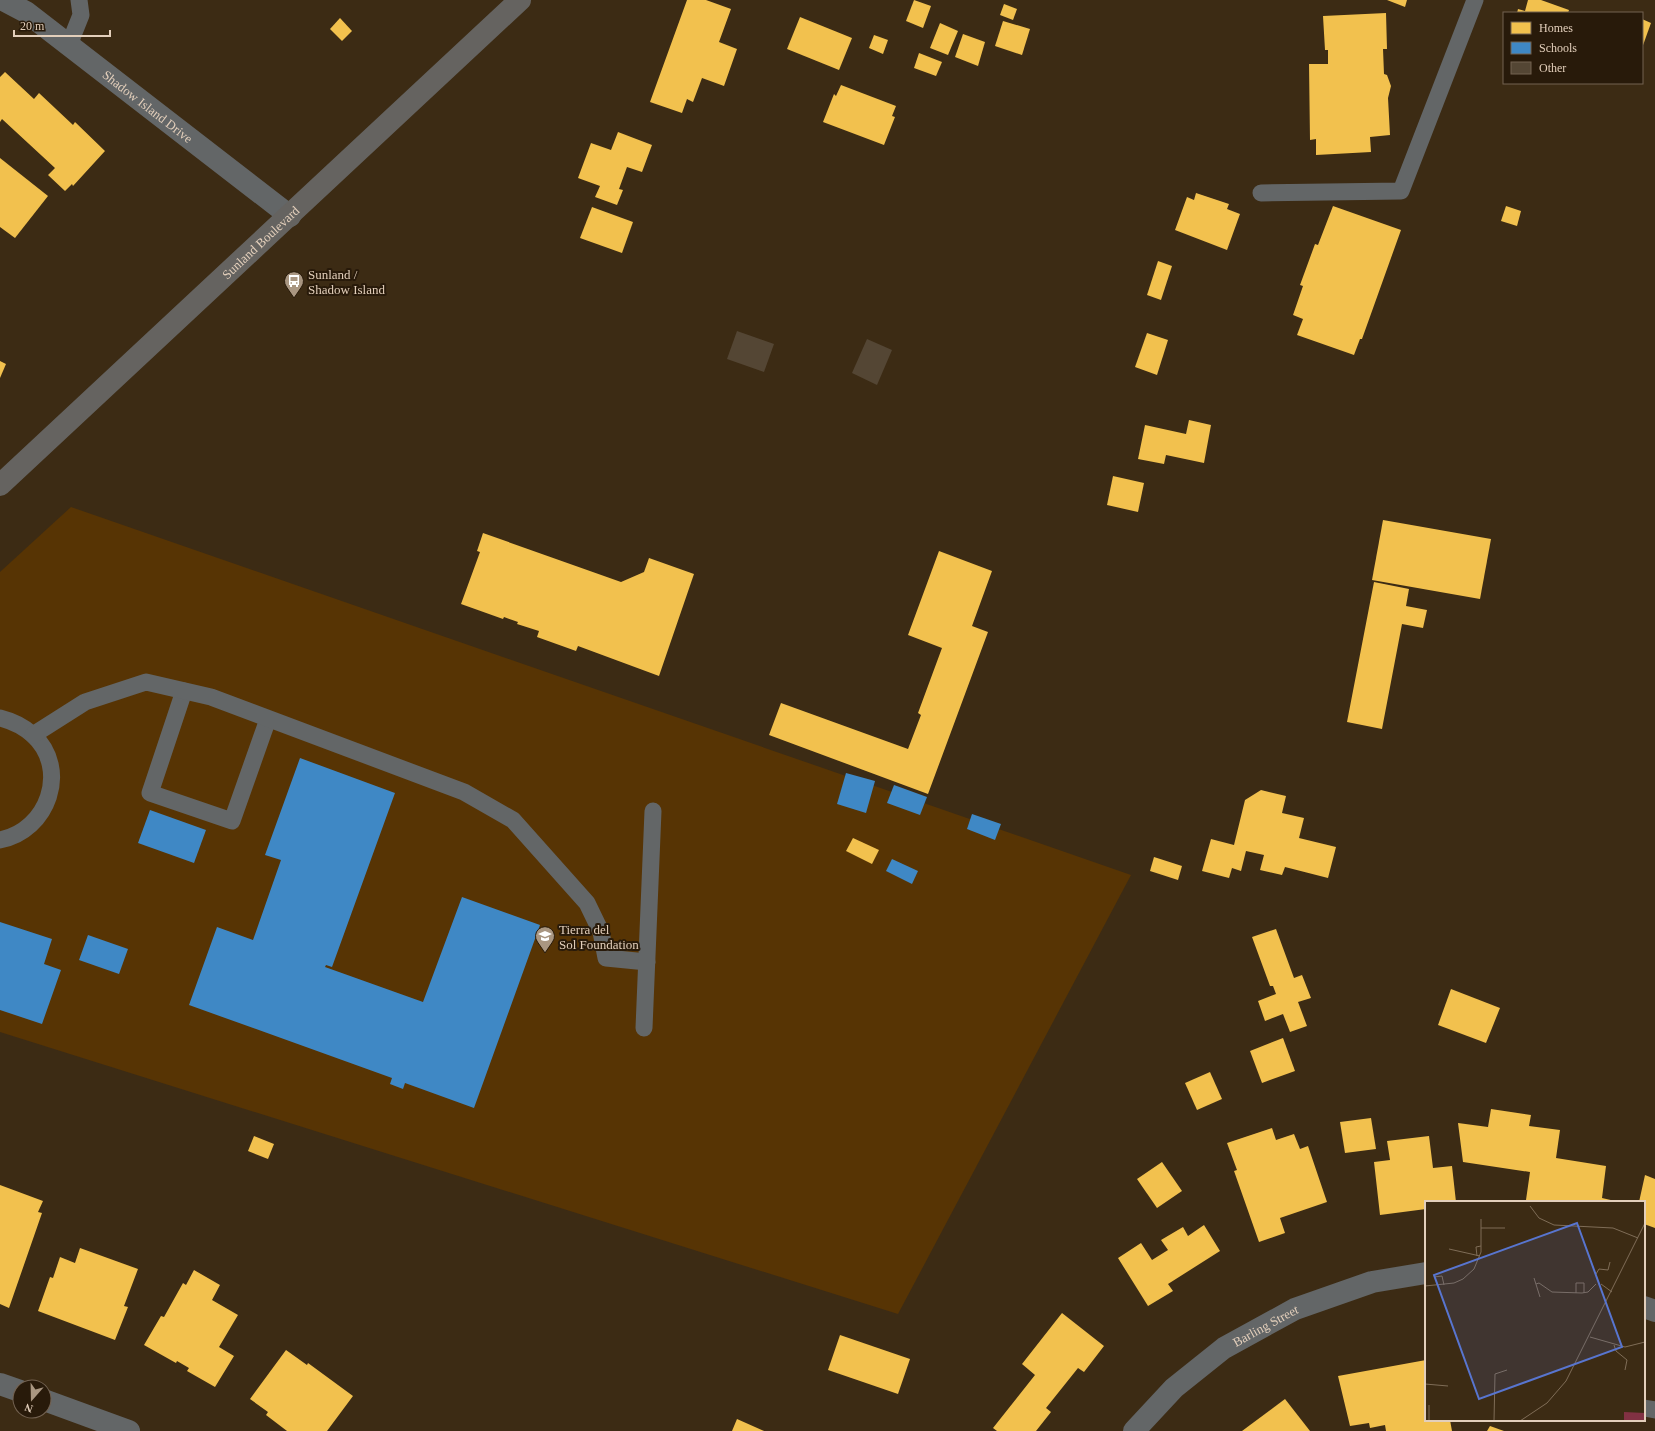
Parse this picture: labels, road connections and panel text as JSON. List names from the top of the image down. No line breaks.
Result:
{"streets":{"main road":["Sunland Boulevard"],"street":["Shadow Island Drive","Barling Street"]},"crossings":[["Shadow Island Drive","Sunland Boulevard"]],"places":{"bus stop":["Sunland / Shadow Island"],"school or university":["Tierra del Sol Foundation"]},"legend":["Homes","Schools","Other"],"scale_bar":"20 m","north":"bottom"}
